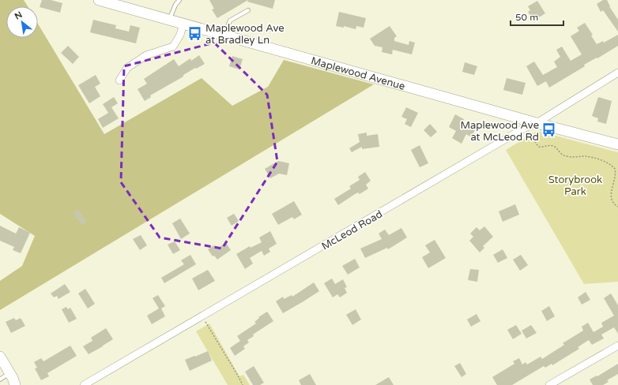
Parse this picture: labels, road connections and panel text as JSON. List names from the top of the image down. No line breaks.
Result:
{"streets":{"street":["Maplewood Avenue","McLeod Road"]},"crossings":[["Maplewood Avenue","McLeod Road"]],"parks":["Storybrook Park"],"places":{"bus stop":["Maplewood Ave at Bradley Ln","Maplewood Ave at McLeod Rd"]},"scale_bar":"50 m","north":"top left"}
